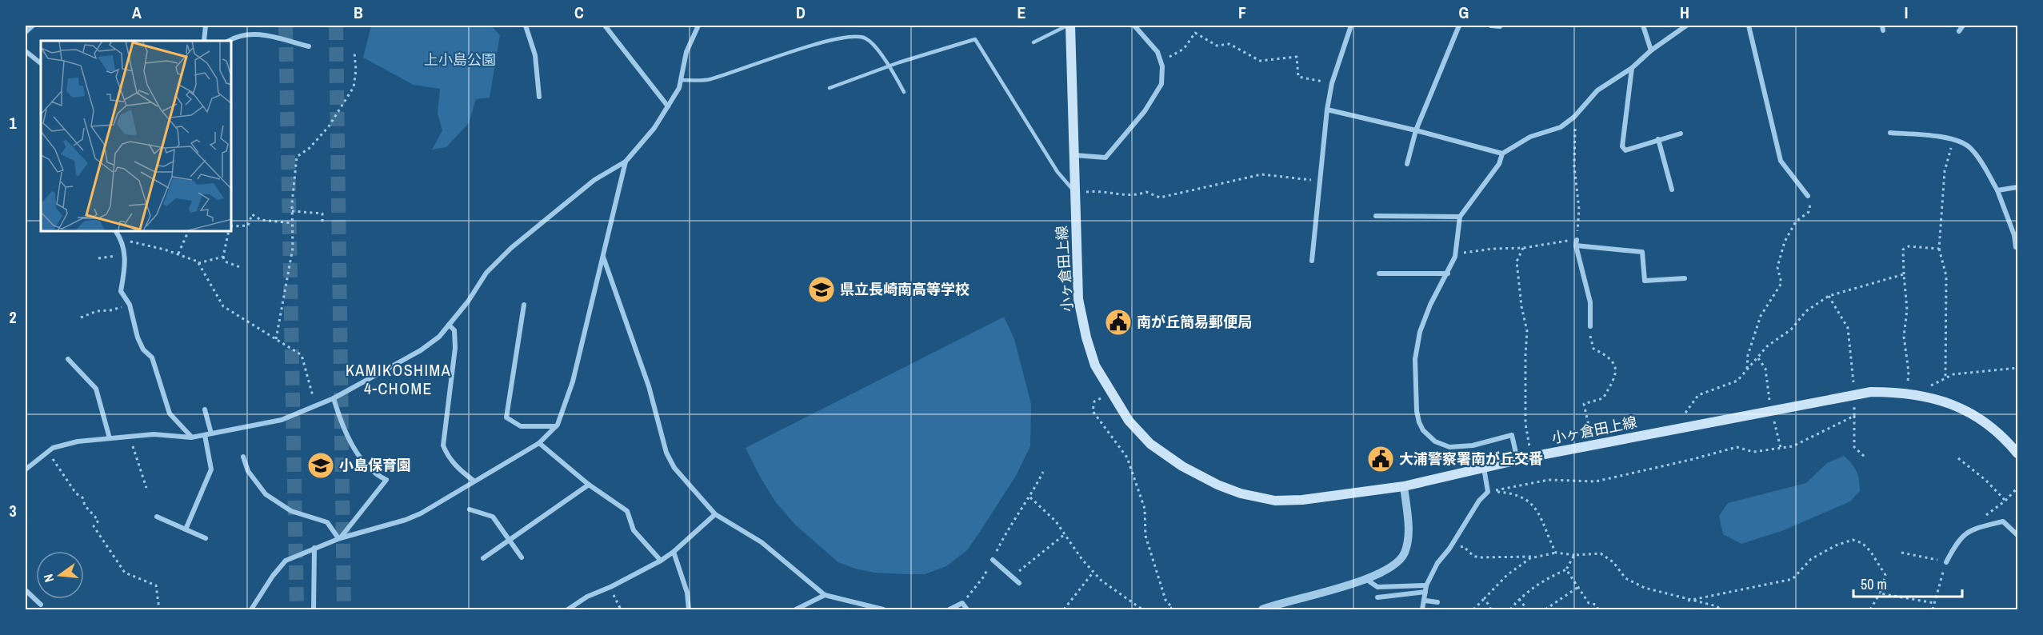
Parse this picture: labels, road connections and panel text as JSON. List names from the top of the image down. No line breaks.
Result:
{"streets":{"main road":["小ヶ倉田上線"]},"districts":["KAMIKOSHIMA 4-CHOME"],"parks":["上小島公園"],"places":{"school or university":["県立長崎南高等学校","小島保育園"],"public building":["南が丘簡易郵便局","大浦警察署南が丘交番"]},"scale_bar":"50 m","north":"left","grid":{"columns":["A","B","C","D","E","F","G","H","I"],"rows":["1","2","3"]}}
